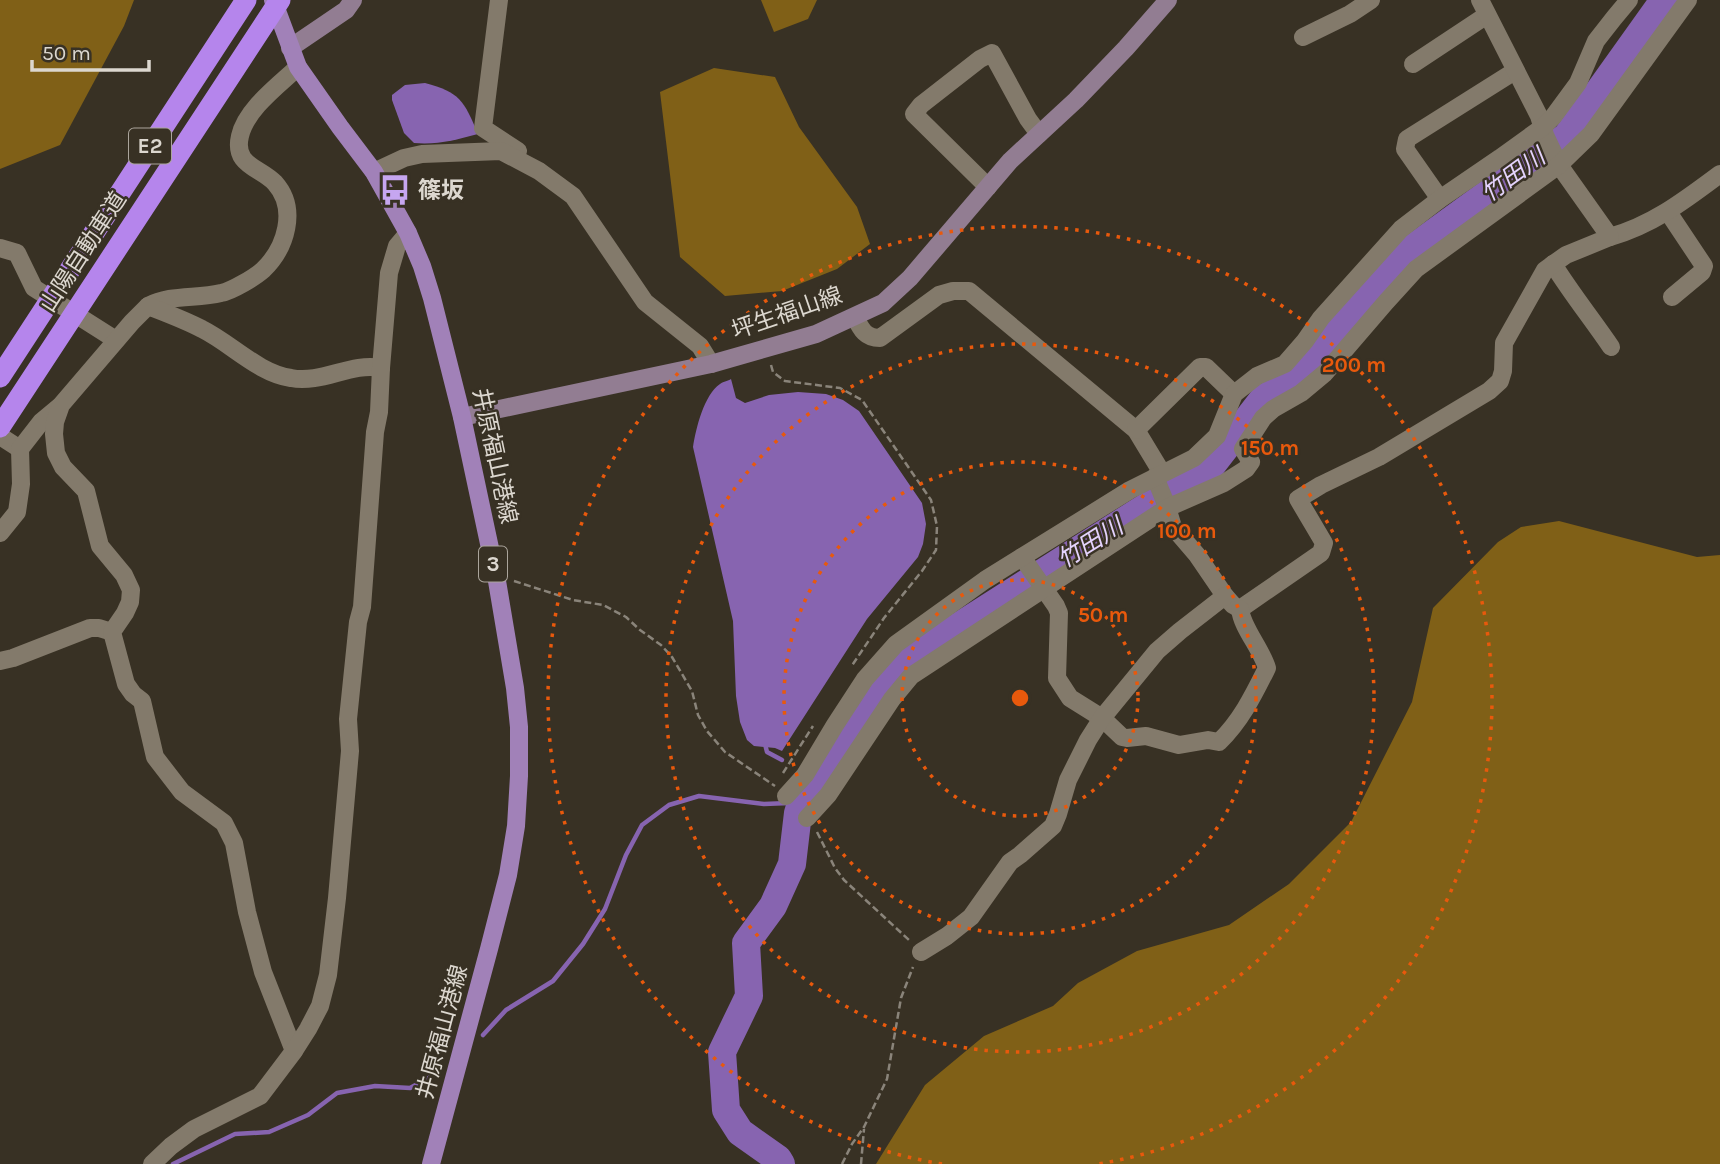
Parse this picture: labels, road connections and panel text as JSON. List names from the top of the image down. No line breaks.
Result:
{"streets":{"highway":["E2","山陽自動車道"],"main road":["坪生福山線","井原福山港線","3"]},"crossings":[["坪生福山線","井原福山港線"]],"water":["竹田川"],"places":{"bus stop":["篠坂"]},"scale_bar":"50 m","rings":["200 m","150 m","100 m","50 m"]}
